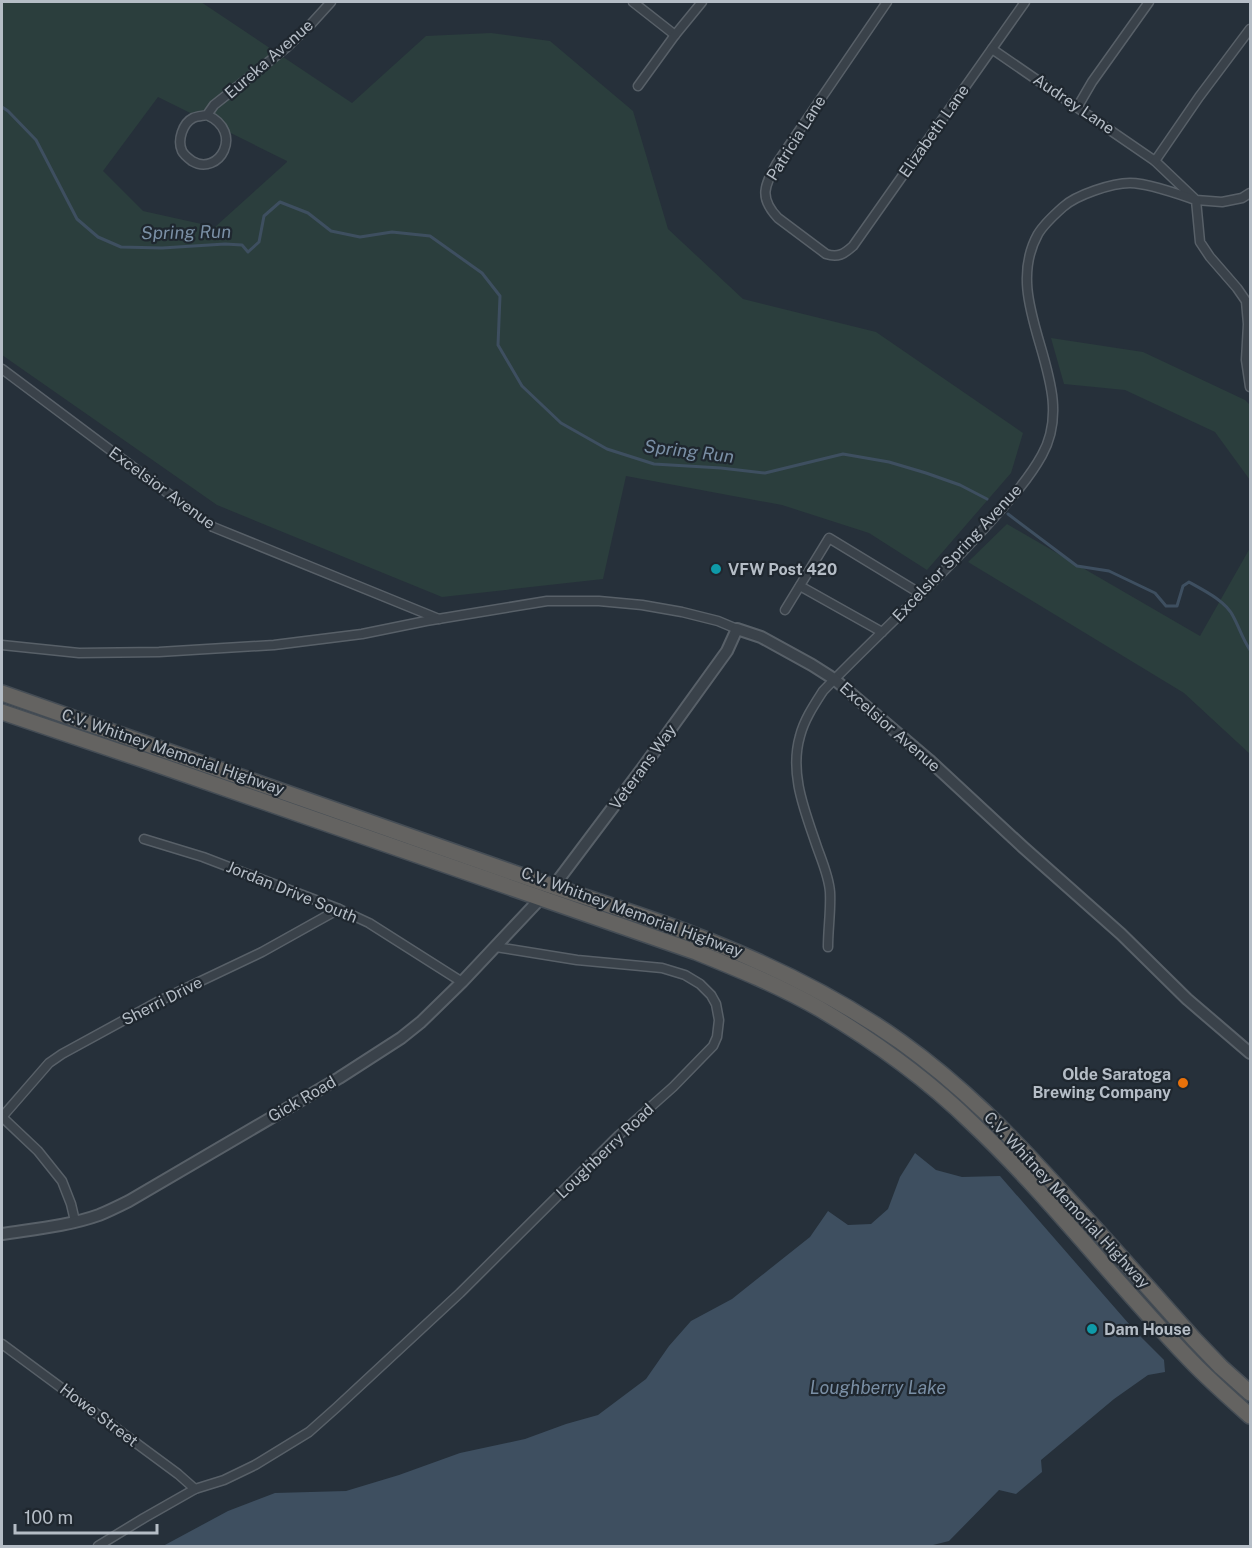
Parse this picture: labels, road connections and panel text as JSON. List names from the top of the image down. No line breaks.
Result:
{"streets":{"highway":["C.V. Whitney Memorial Highway"],"street":["Eureka Avenue","Audrey Lane","Elizabeth Lane","Patricia Lane","Excelsior Avenue","Excelsior Spring Avenue","Veterans Way","Jordan Drive South","Sherri Drive","Gick Road","Loughberry Road","Howe Street"]},"crossings":[["Audrey Lane","Elizabeth Lane"],["Elizabeth Lane","Patricia Lane"],["Excelsior Avenue","Excelsior Spring Avenue"],["Excelsior Avenue","Veterans Way"],["C.V. Whitney Memorial Highway","Veterans Way"],["C.V. Whitney Memorial Highway","Gick Road"],["Veterans Way","Gick Road"],["Jordan Drive South","Sherri Drive"],["Jordan Drive South","Gick Road"],["Gick Road","Loughberry Road"],["Loughberry Road","Howe Street"]],"water":["Spring Run","Loughberry Lake"],"places":["VFW Post 420","Olde Saratoga Brewing Company","Dam House"],"scale_bar":"100 m"}
